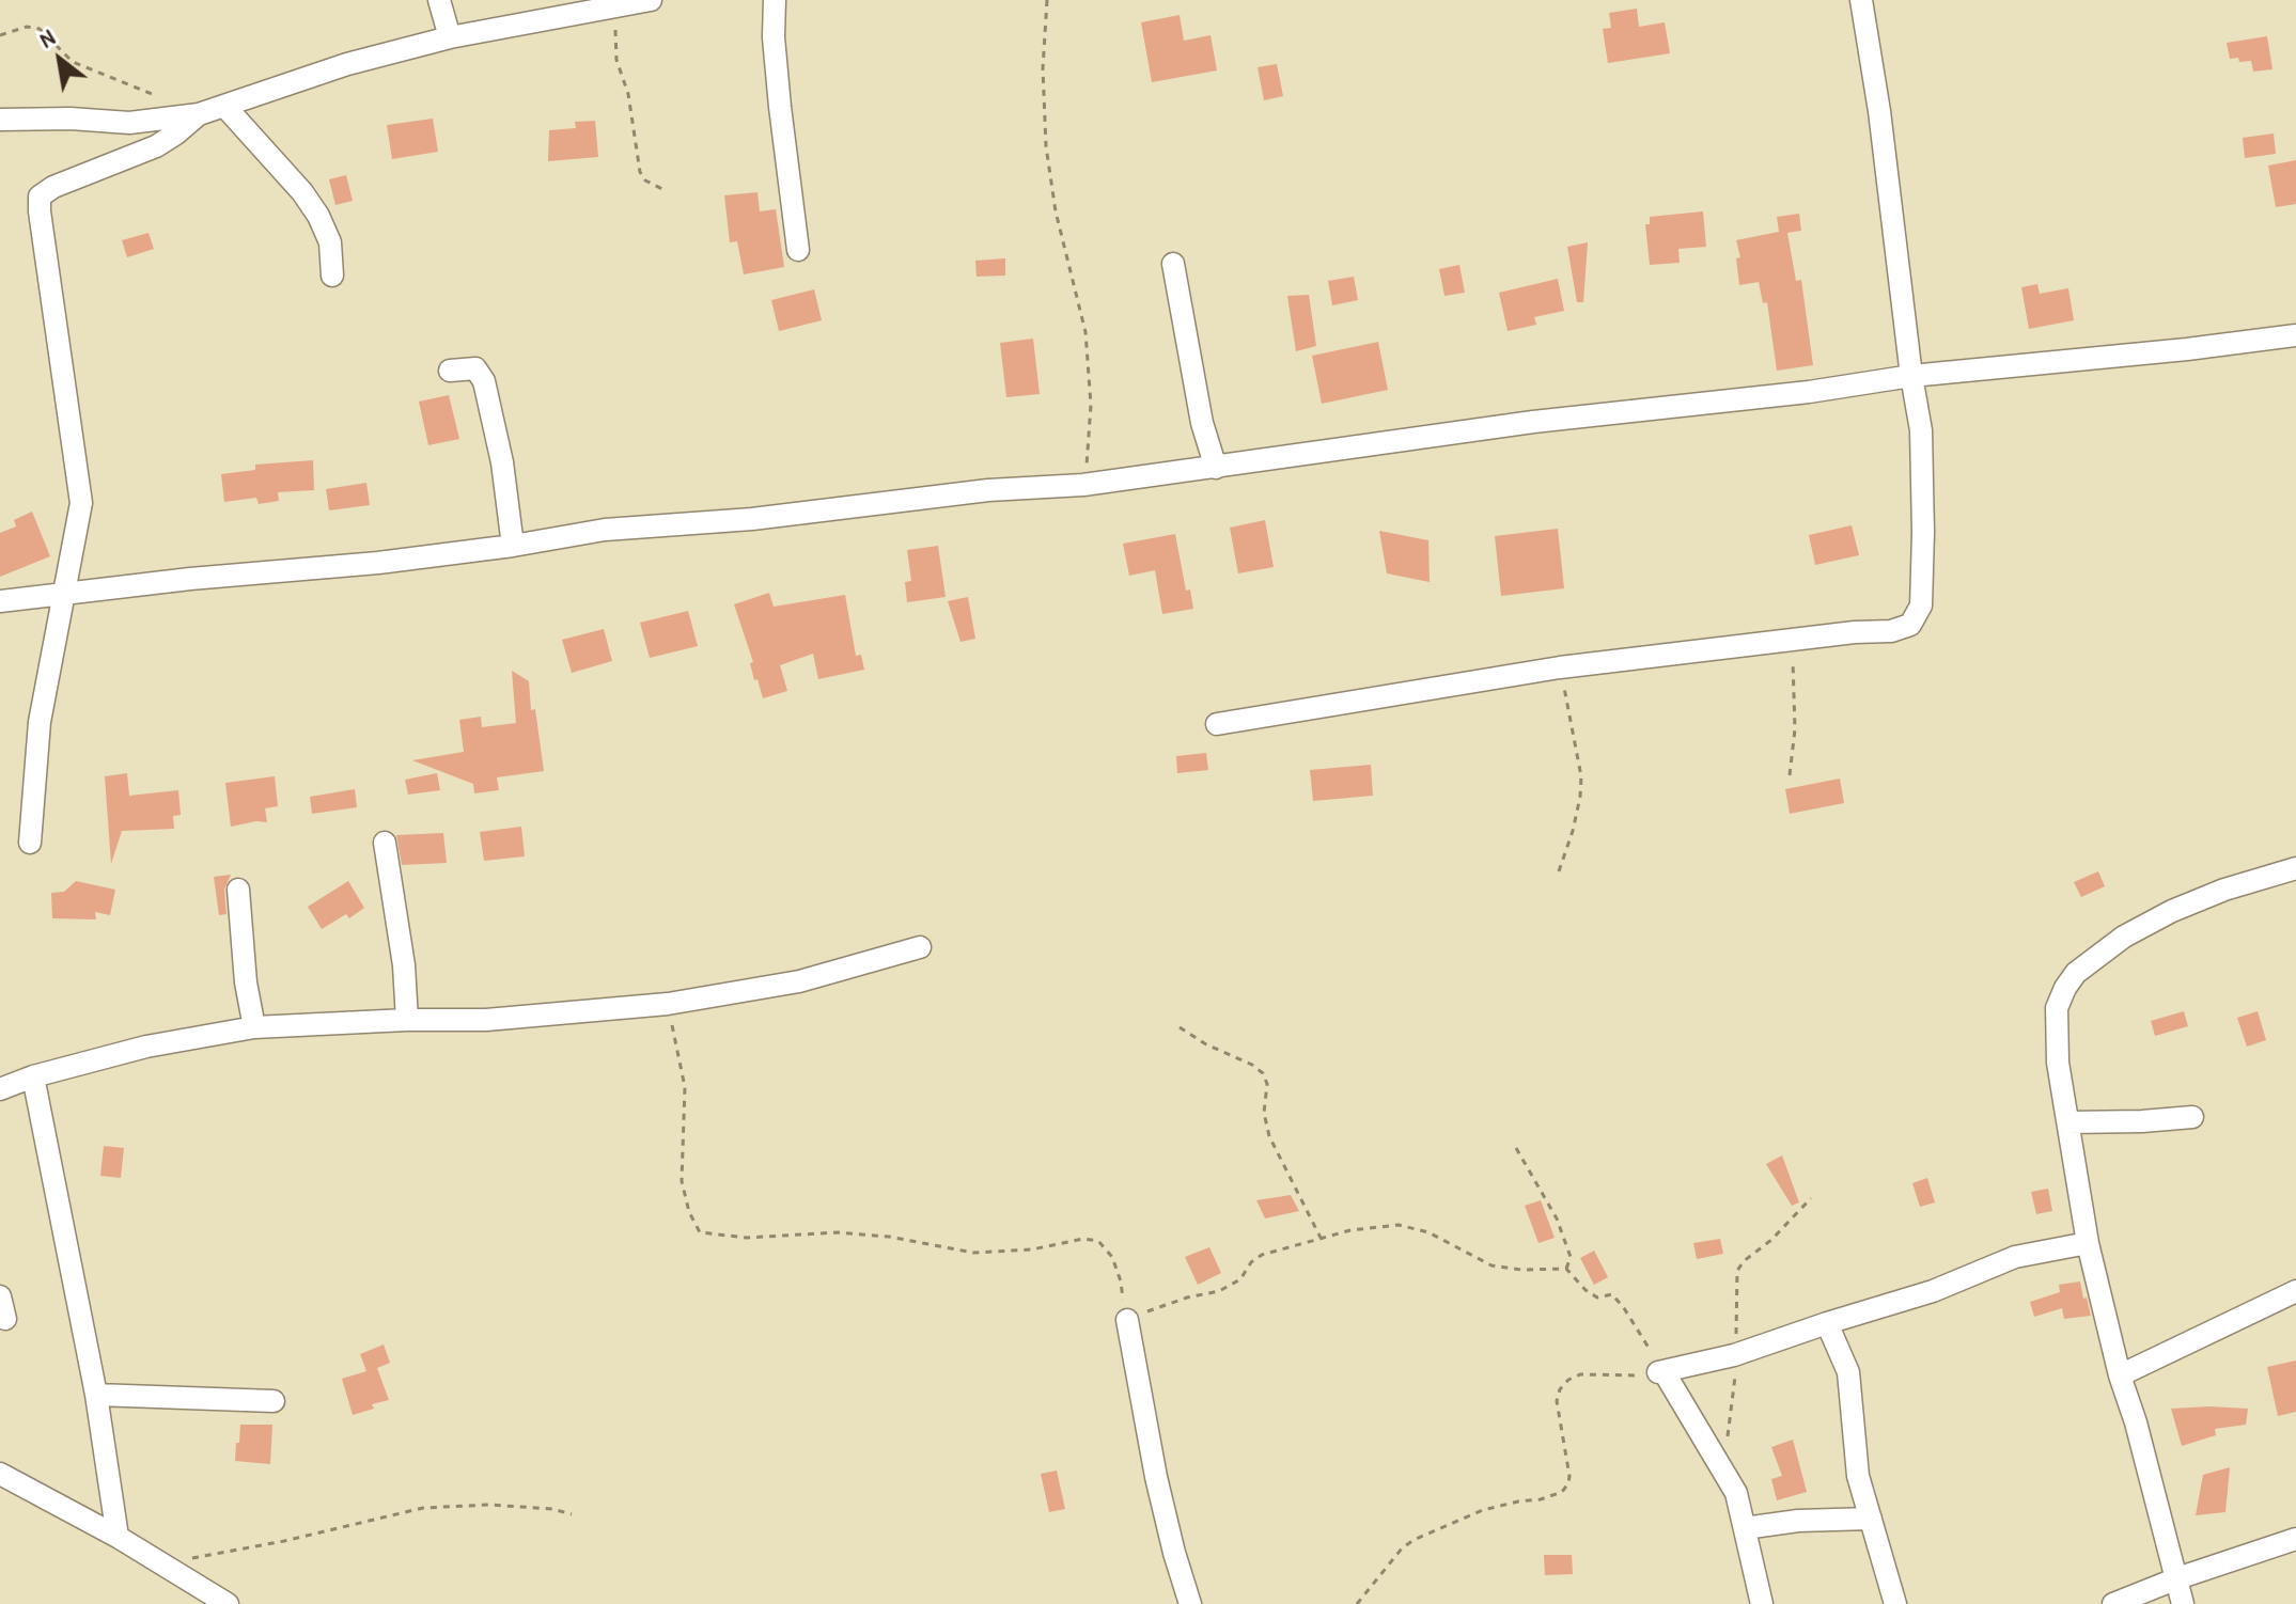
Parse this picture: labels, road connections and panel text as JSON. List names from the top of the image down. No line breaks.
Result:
{"north":"top left"}
